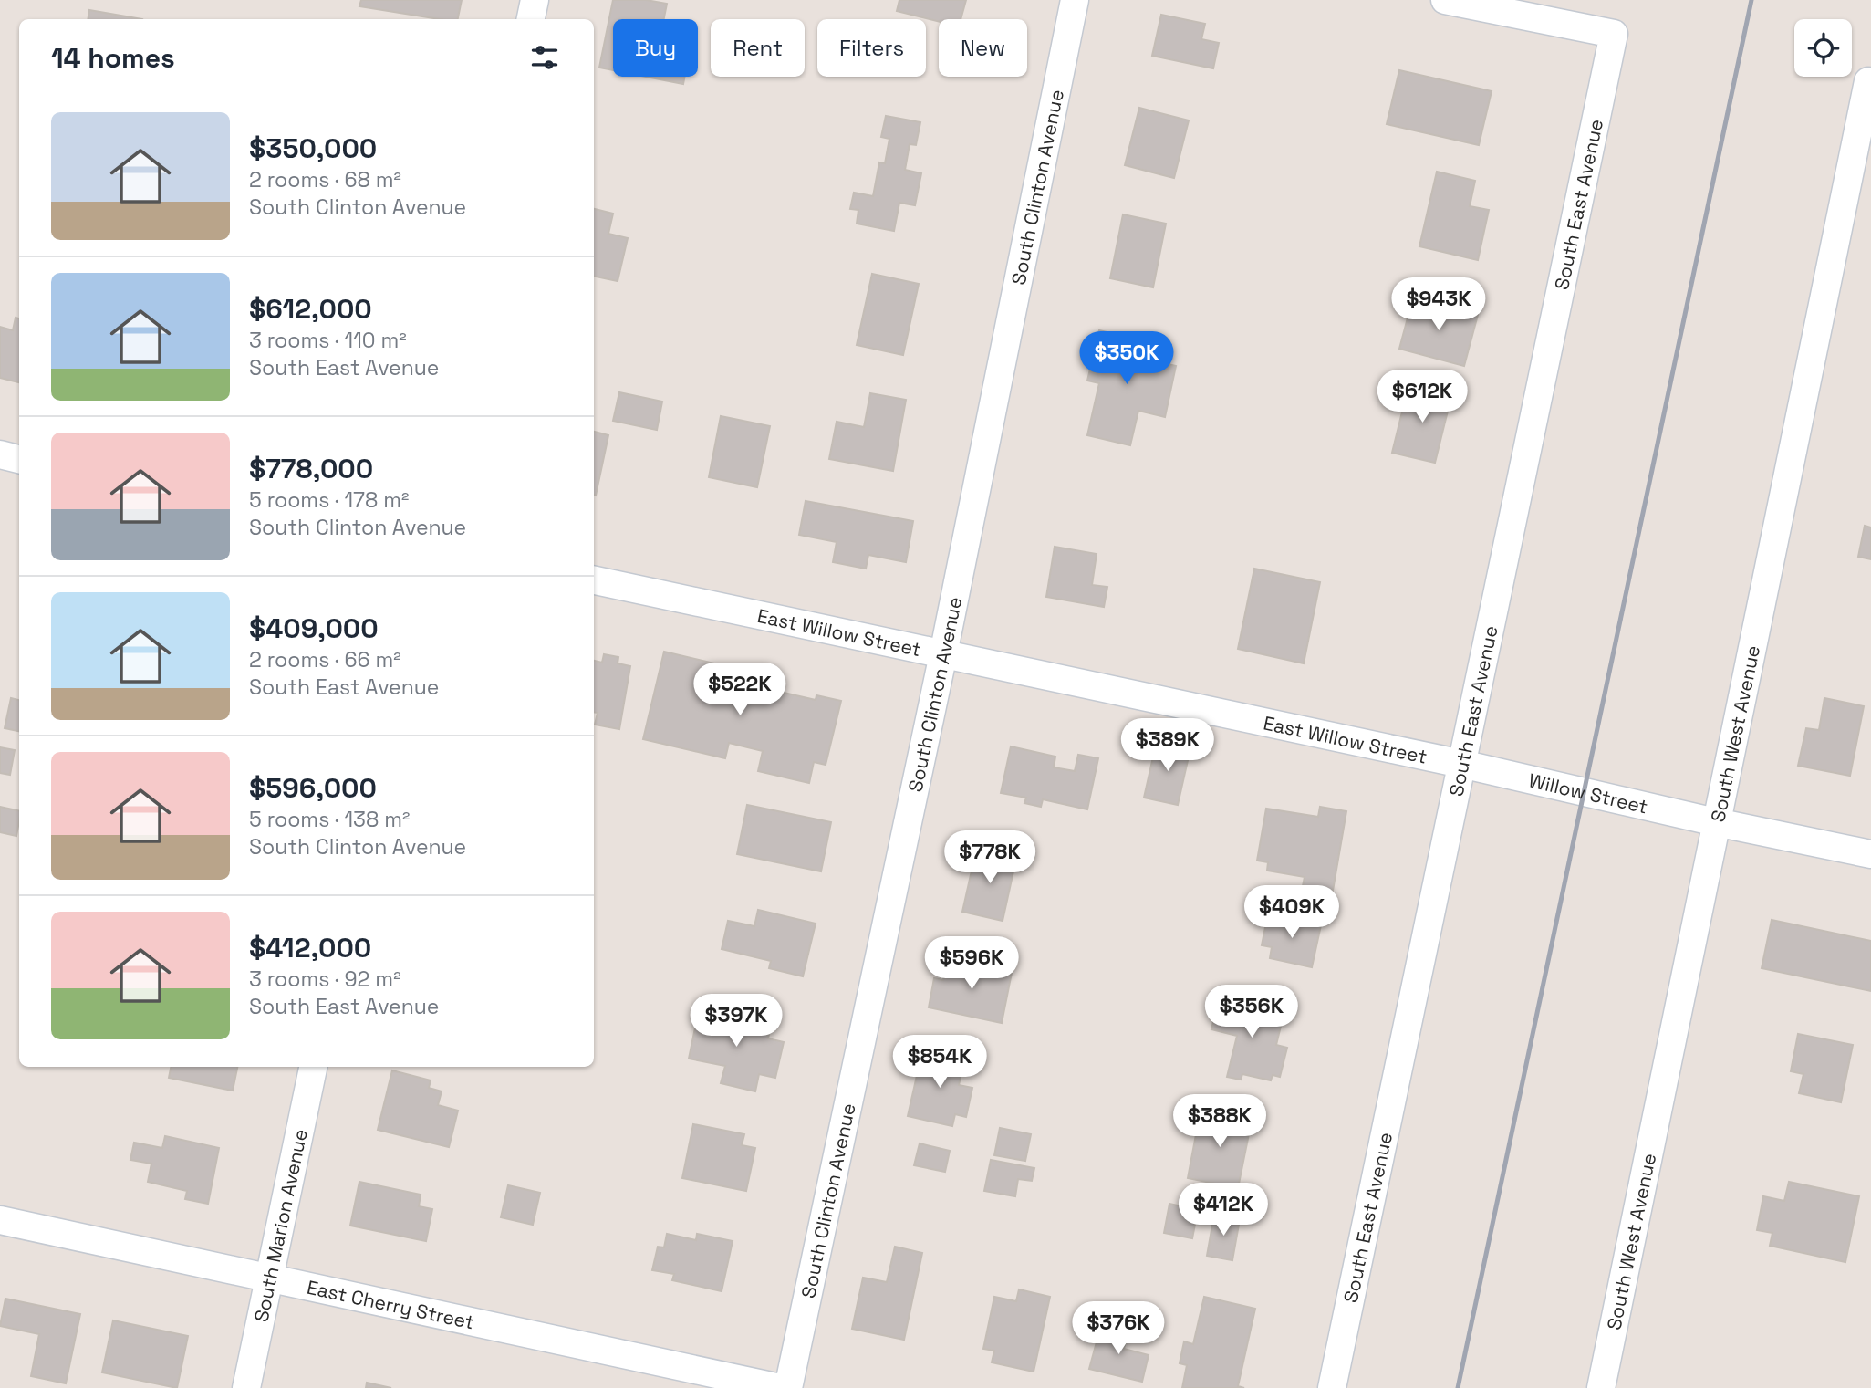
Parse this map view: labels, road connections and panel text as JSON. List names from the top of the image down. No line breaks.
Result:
{"streets":{"street":["South Clinton Avenue","South East Avenue","East Willow Street","South West Avenue","Willow Street","South Marion Avenue","East Cherry Street"]},"crossings":[["South Clinton Avenue","East Willow Street"],["South East Avenue","East Willow Street"],["South East Avenue","Willow Street"],["East Willow Street","Willow Street"],["South West Avenue","Willow Street"],["South Marion Avenue","East Cherry Street"]],"page":{"chip":["Buy","Rent","Filters","New"],"heading":"14 homes","list":[{"name":"$350,000","note":"2 rooms · 68 m² · South Clinton Avenue"},{"name":"$612,000","note":"3 rooms · 110 m² · South East Avenue"},{"name":"$778,000","note":"5 rooms · 178 m² · South Clinton Avenue"},{"name":"$409,000","note":"2 rooms · 66 m² · South East Avenue"},{"name":"$596,000","note":"5 rooms · 138 m² · South Clinton Avenue"},{"name":"$412,000","note":"3 rooms · 92 m² · South East Avenue"}],"price":["$943K","$350K","$612K","$522K","$389K","$778K","$409K","$596K","$356K","$397K","$854K","$388K","$412K","$376K"]}}
